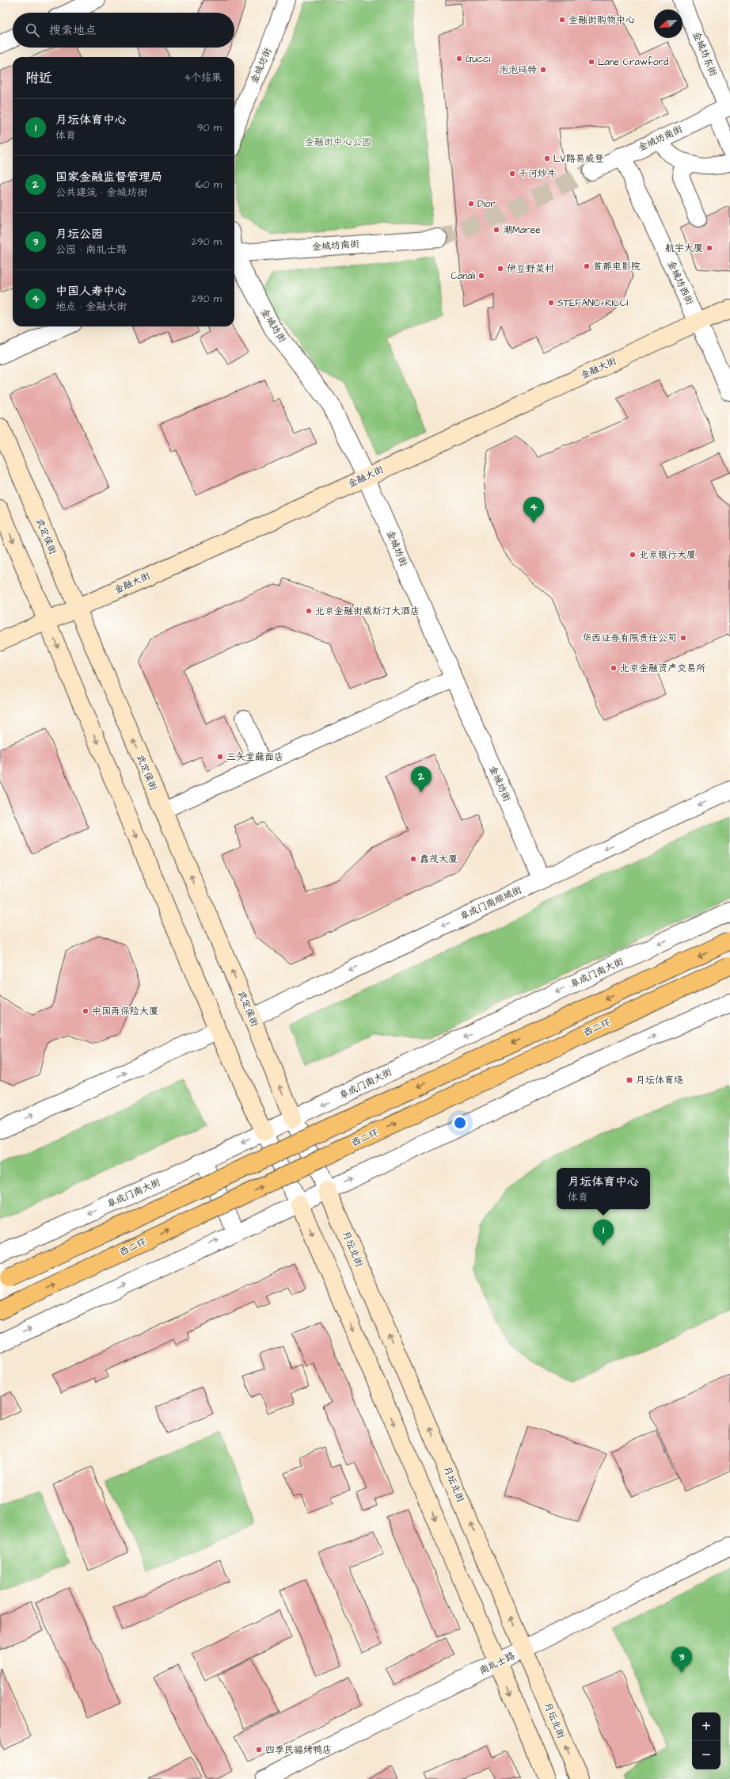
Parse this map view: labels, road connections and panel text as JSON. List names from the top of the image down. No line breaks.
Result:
{"streets":{"highway":["西二环"],"main road":["金融大街","武定侯街","月坛北街"],"street":["金城坊东街","金城坊街","金城坊南街","金城坊西街","阜成门南顺城街","阜成门南大街","南礼士路"]},"crossings":[["金城坊东街","金城坊南街"],["金城坊街","金融大街"],["金城坊街","阜成门南顺城街"],["金城坊南街","金城坊西街"],["金城坊西街","金融大街"],["金融大街","武定侯街"],["武定侯街","阜成门南顺城街"],["武定侯街","阜成门南大街"],["月坛北街","南礼士路"]],"one_way":["阜成门南顺城街"],"parks":["金融街中心公园"],"places":{"other":["金融街购物中心","Gucci","Lane Crawford","泡泡玛特","LV路易威登","干河炒牛","Dior","潮Maree","航宇大厦","首都电影院","伊豆野菜村","Canali","STEFANO+RICCI","北京银行大厦","北京金融街威斯汀大酒店","华西证券有限责任公司","北京金融资产交易所","三矢堂蘸面店","鑫茂大厦","中国再保险大厦","四季民福烤鸭店"],"transit":["月坛体育场"]},"north":"bottom left","page":{"search":"搜索地点","heading":["附近","4个结果"],"list":[{"mark":"1","name":"月坛体育中心","note":"体育","value":"90 m"},{"mark":"2","name":"国家金融监督管理局","note":"公共建筑 · 金城坊街","value":"160 m"},{"mark":"3","name":"月坛公园","note":"公园 · 南礼士路","value":"290 m"},{"mark":"4","name":"中国人寿中心","note":"地点 · 金融大街","value":"290 m"}],"pins":["4","2","1","3"],"popup":["月坛体育中心","体育"],"map_buttons":["+","−"]}}
